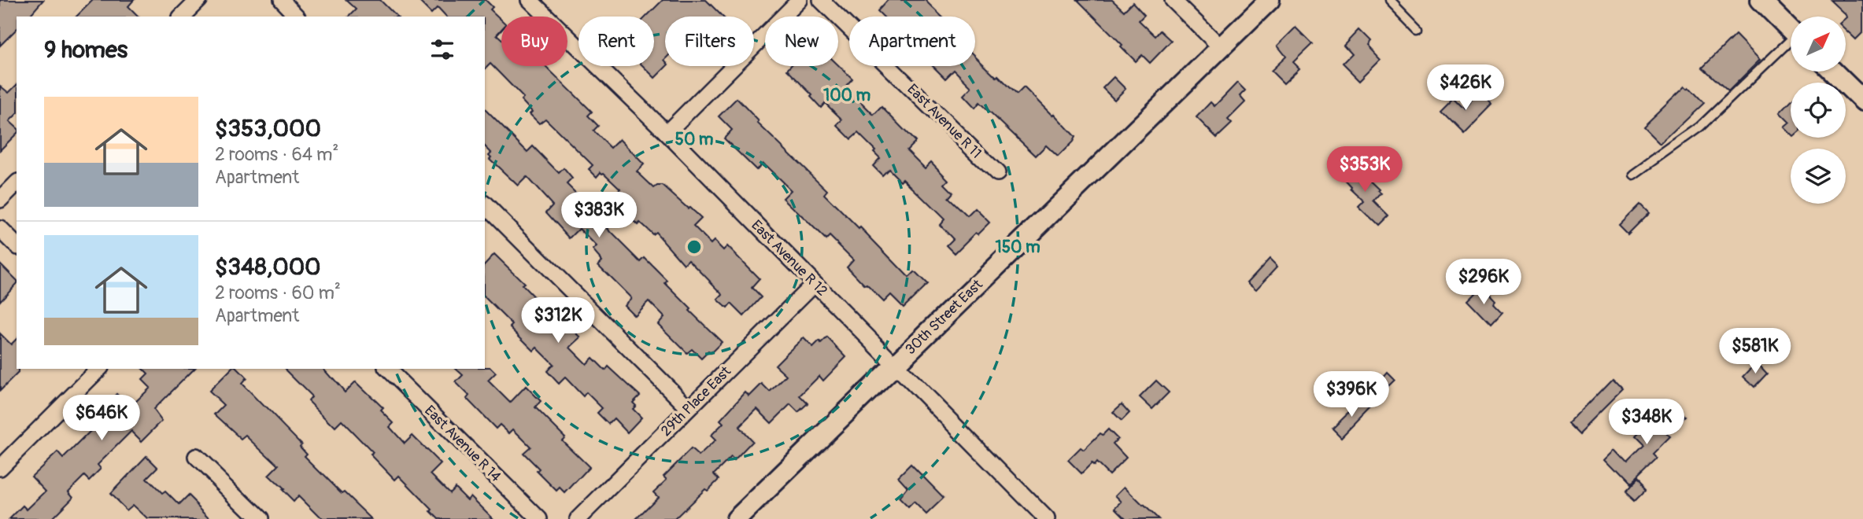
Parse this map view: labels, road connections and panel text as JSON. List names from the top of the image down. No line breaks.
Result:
{"streets":{"street":["East Avenue R 11","East Avenue R 12","30th Street East","29th Place East","East Avenue R 14"]},"crossings":[["East Avenue R 12","30th Street East"],["East Avenue R 12","29th Place East"]],"north":"top right","page":{"chip":["Buy","Rent","Filters","New","Apartment"],"heading":"9 homes","price":["$426K","$353K","$383K","$296K","$312K","$581K","$396K","$646K","$348K"],"list":[{"name":"$353,000","note":"2 rooms · 64 m² · Apartment"},{"name":"$348,000","note":"2 rooms · 60 m² · Apartment"}]},"rings":["100 m","50 m","150 m"]}
